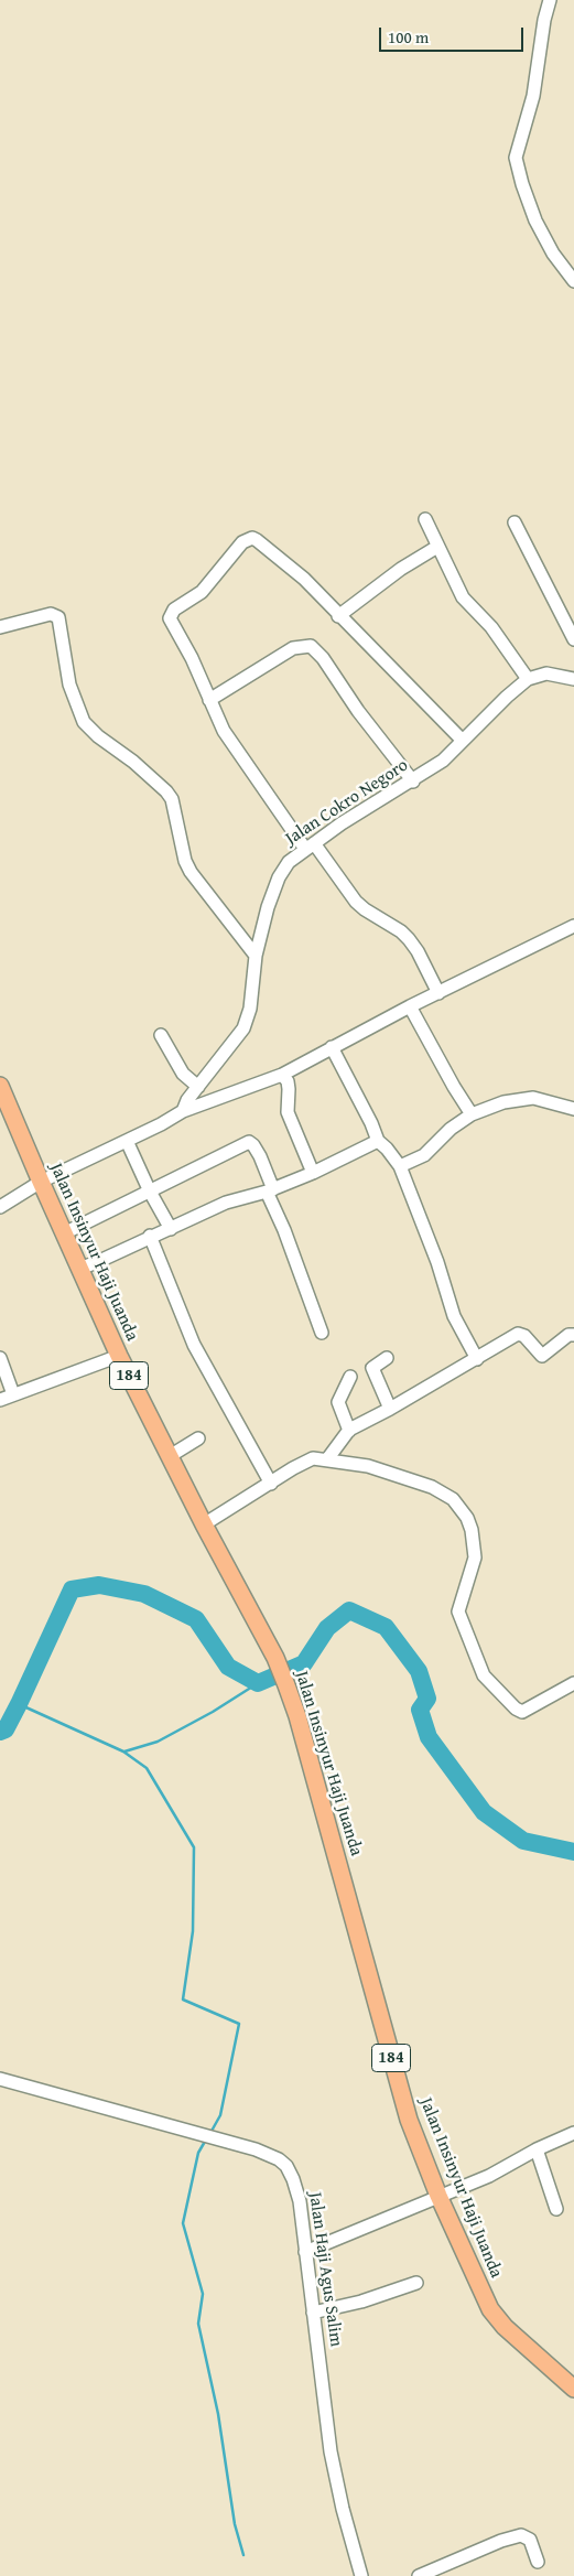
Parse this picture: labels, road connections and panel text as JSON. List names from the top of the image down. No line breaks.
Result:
{"streets":{"main road":["Jalan Insinyur Haji Juanda","184"],"street":["Jalan Cokro Negoro","Jalan Haji Agus Salim"]},"scale_bar":"100 m"}
